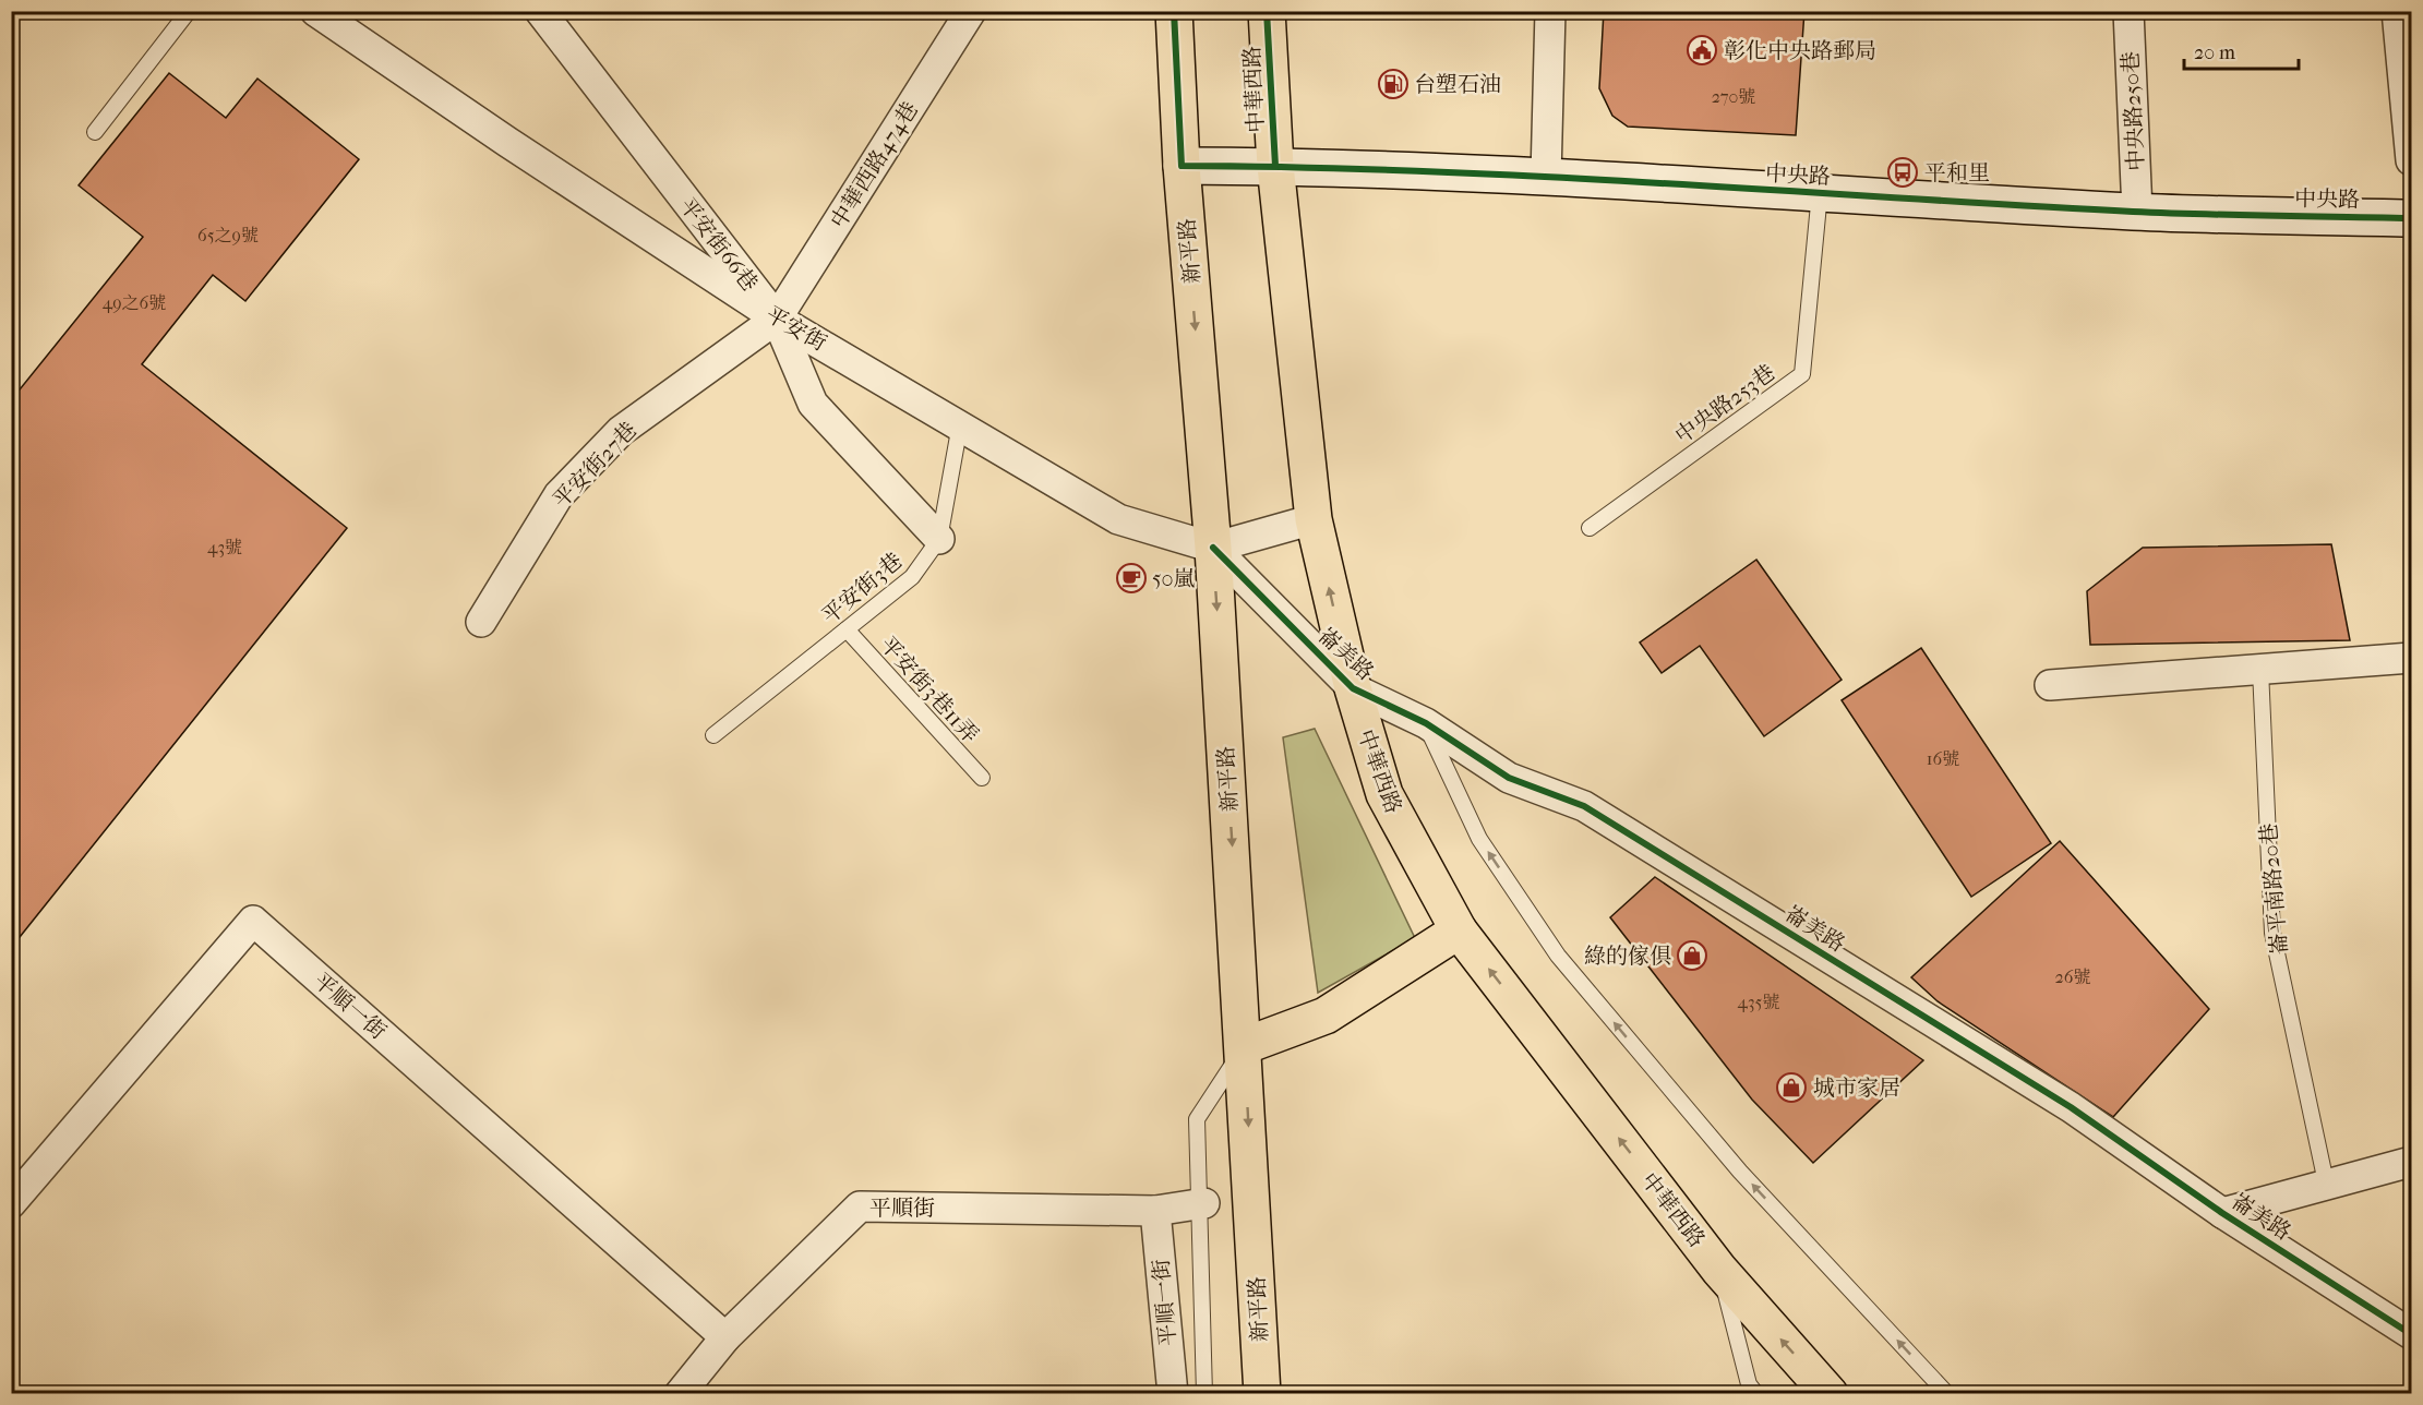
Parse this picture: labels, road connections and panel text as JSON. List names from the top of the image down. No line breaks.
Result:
{"streets":{"main road":["中華西路","新平路"],"street":["中央路250巷","中華西路474巷","中央路","平安街66巷","平安街","平安街27巷","崙美路","平順一街","平順街"],"lane":["中央路253巷","平安街3巷","平安街3巷11弄","崙平南路20巷"]},"crossings":[["中華西路","中央路"],["中華西路","崙美路"],["中央路250巷","中央路"],["中華西路474巷","平安街66巷"],["中華西路474巷","平安街"],["中華西路474巷","平安街27巷"],["中央路","新平路"],["中央路","中央路253巷"],["平安街66巷","平安街"],["平安街66巷","平安街27巷"],["平安街66巷","平安街3巷"],["新平路","平安街"],["新平路","崙美路"],["平安街","平安街27巷"],["平安街","平安街3巷"],["平安街","崙美路"],["平安街3巷","平安街3巷11弄"],["平順一街","平順街"]],"one_way":["中華西路","新平路"],"places":{"public building":["彰化中央路郵局"],"fuel station":["台塑石油"],"bus stop":["平和里"],"cafe":["50嵐"],"shop":["綠的傢俱","城市家居"]},"house_numbers":["270號","65之9號","49之6號","43號","16號","26號","435號"],"scale_bar":"20 m"}
